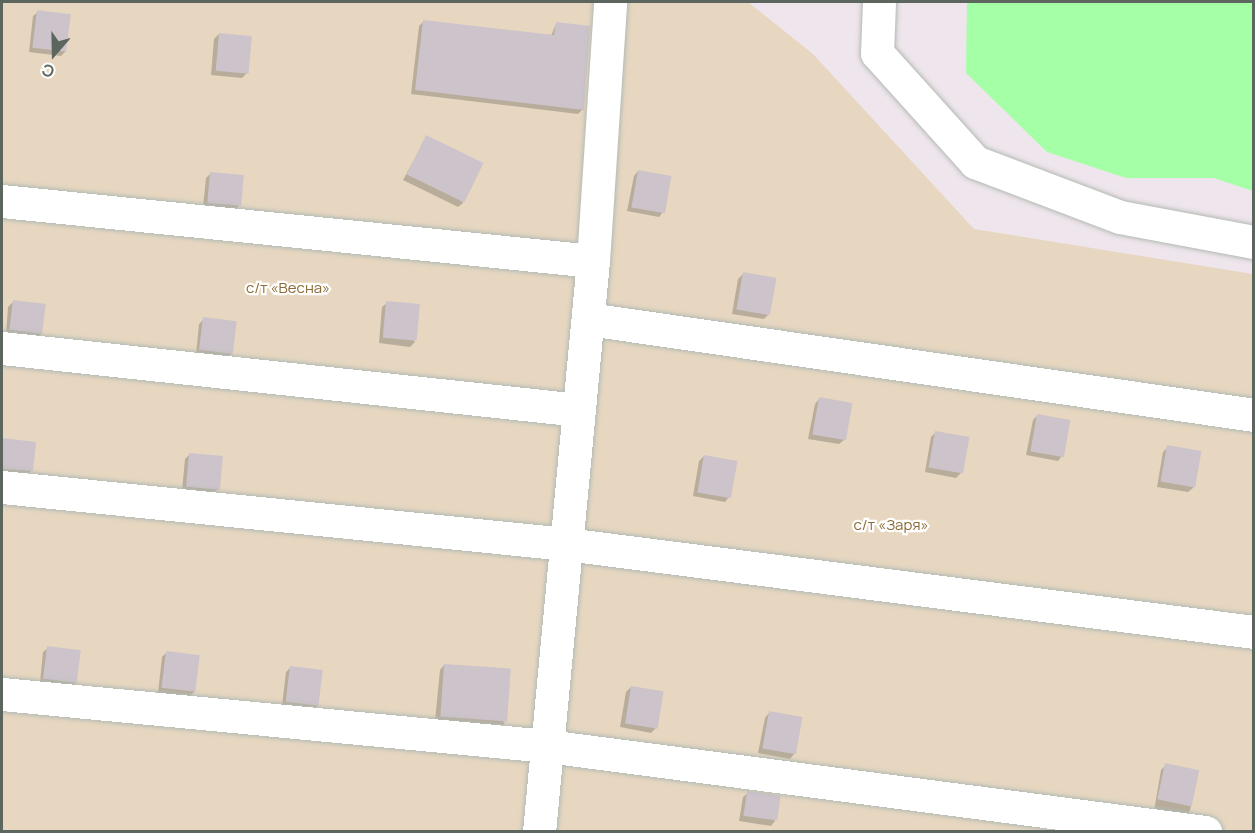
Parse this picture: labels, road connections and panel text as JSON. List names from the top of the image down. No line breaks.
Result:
{"parks":["с/т «Весна»","с/т «Заря»"],"north":"bottom"}
